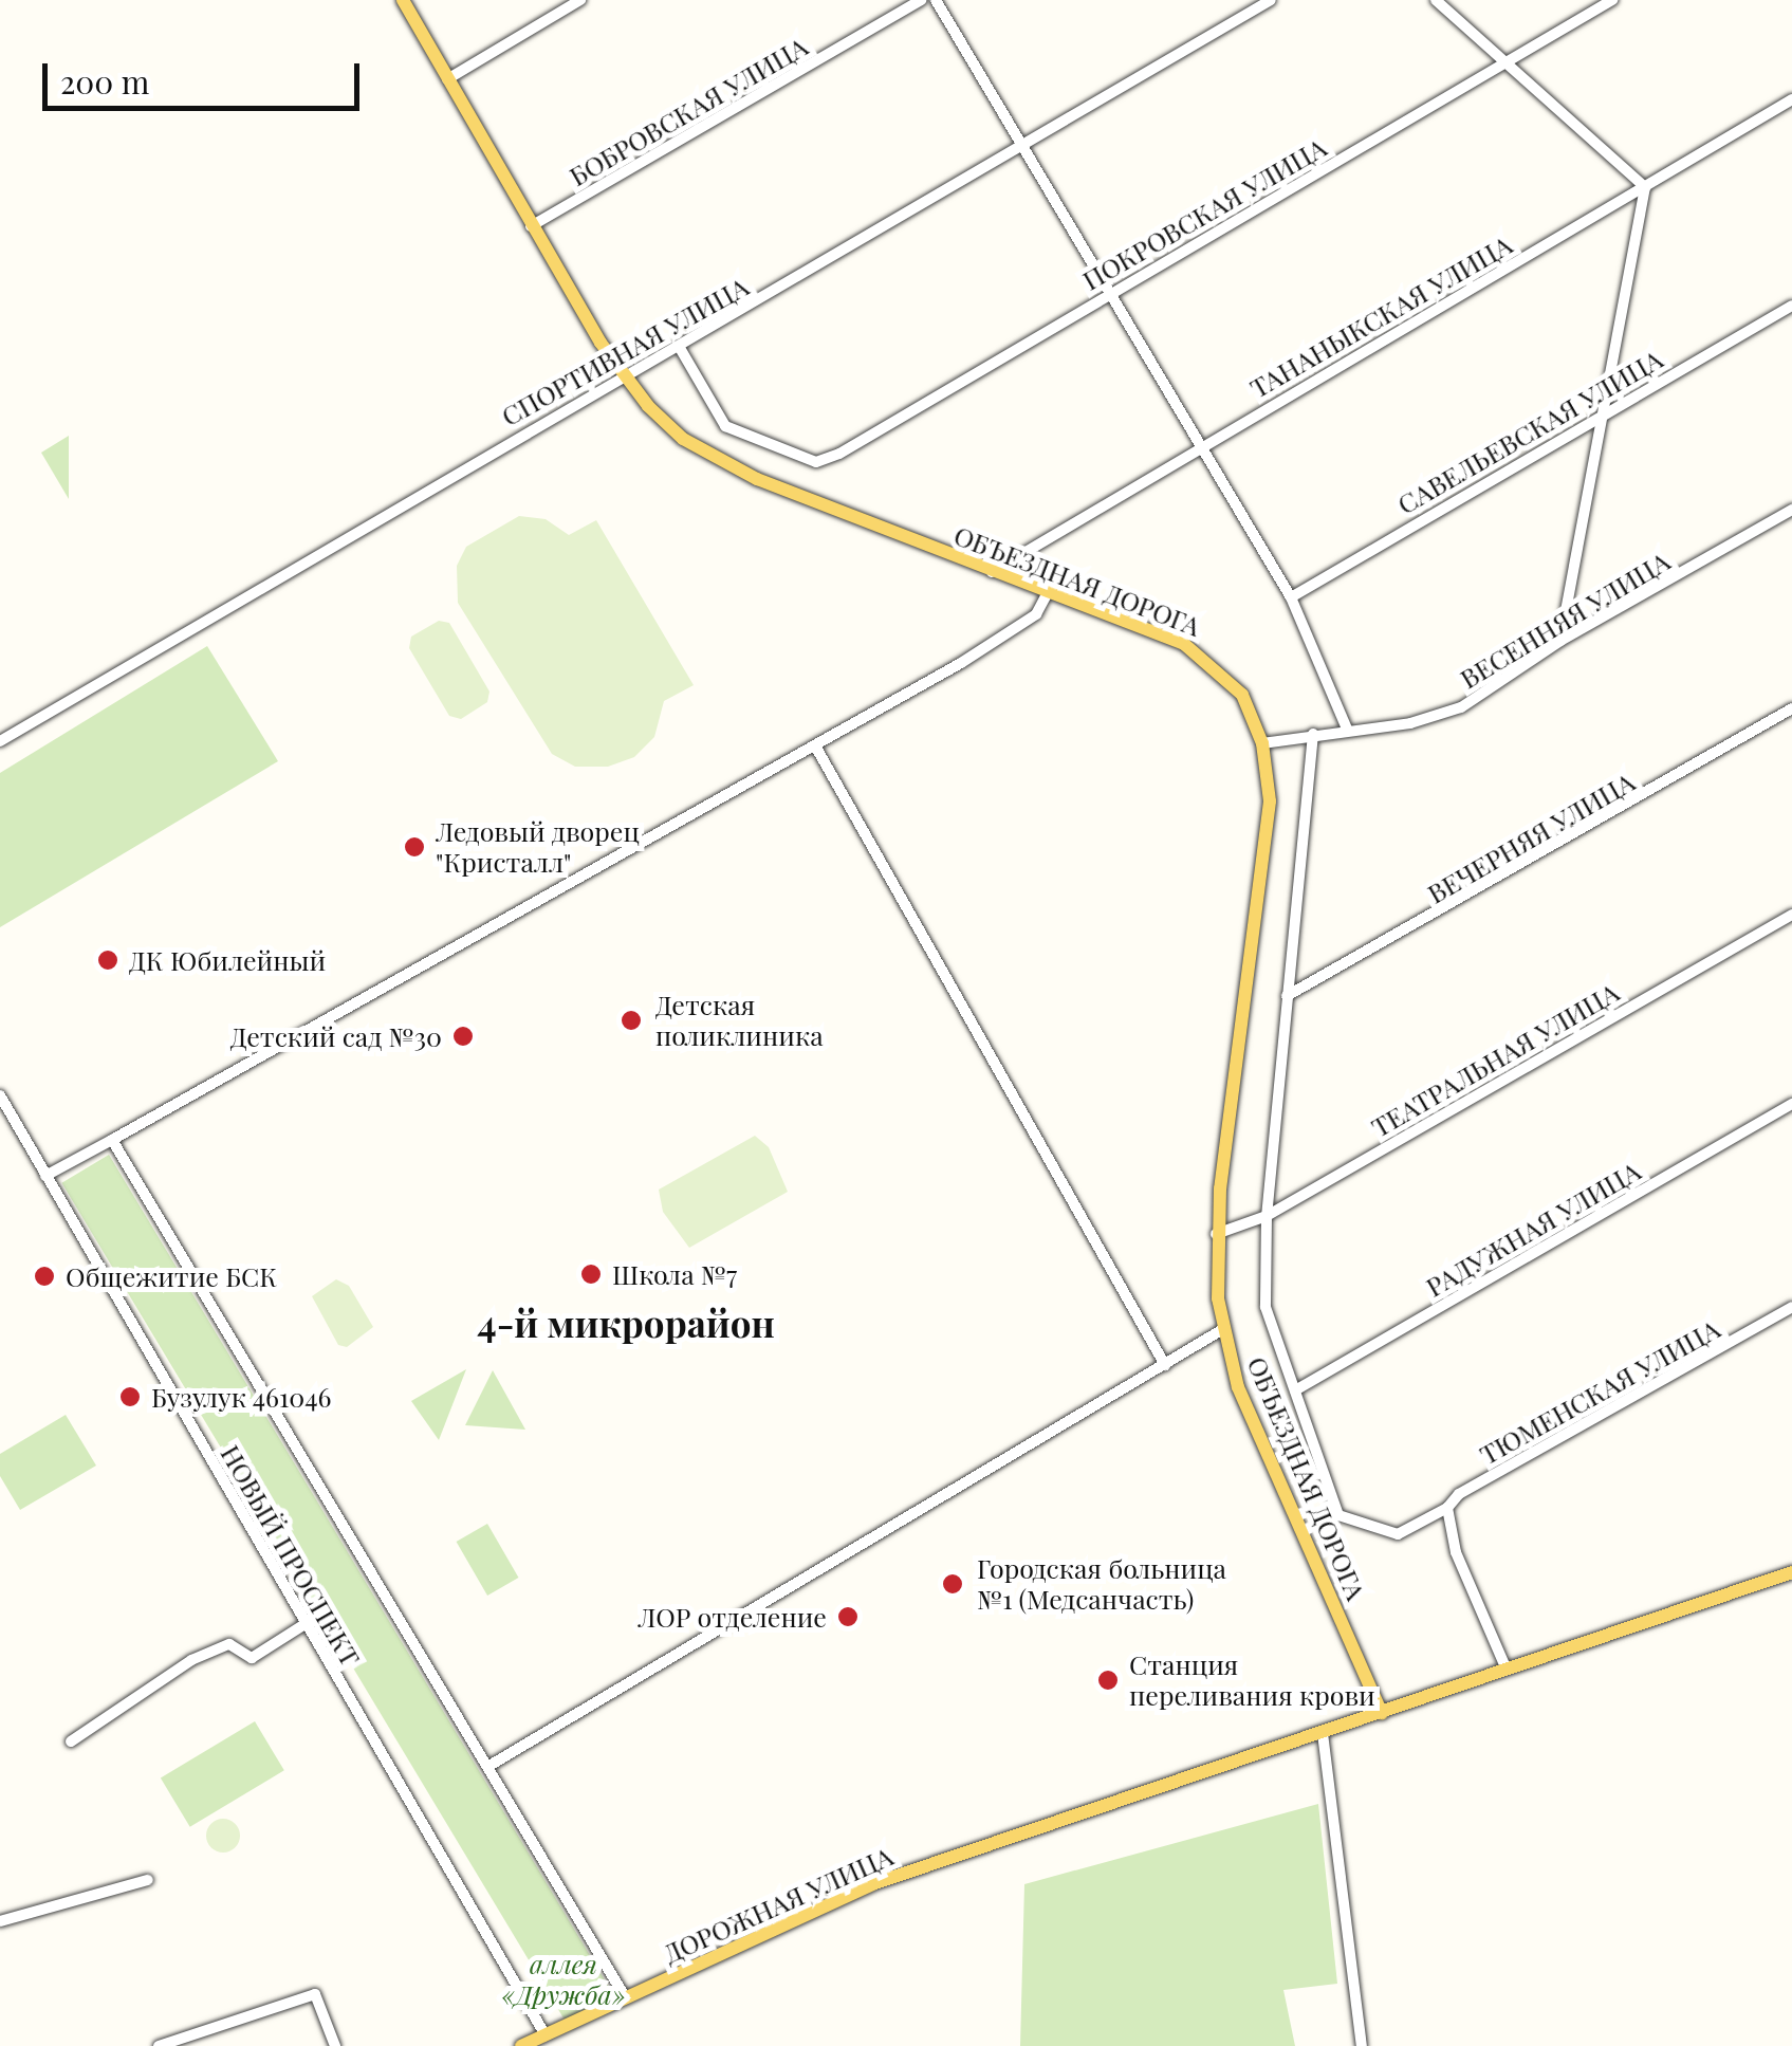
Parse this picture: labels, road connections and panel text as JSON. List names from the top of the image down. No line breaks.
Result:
{"streets":{"main road":["ОБЪЕЗДНАЯ ДОРОГА","ДОРОЖНАЯ УЛИЦА"],"street":["БОБРОВСКАЯ УЛИЦА","ПОКРОВСКАЯ УЛИЦА","ТАНАНЫКСКАЯ УЛИЦА","СПОРТИВНАЯ УЛИЦА","САВЕЛЬЕВСКАЯ УЛИЦА","ВЕСЕННЯЯ УЛИЦА","ВЕЧЕРНЯЯ УЛИЦА","ТЕАТРАЛЬНАЯ УЛИЦА","РАДУЖНАЯ УЛИЦА","ТЮМЕНСКАЯ УЛИЦА","НОВЫЙ ПРОСПЕКТ"]},"crossings":[["БОБРОВСКАЯ УЛИЦА","ОБЪЕЗДНАЯ ДОРОГА"],["ПОКРОВСКАЯ УЛИЦА","СПОРТИВНАЯ УЛИЦА"],["ТАНАНЫКСКАЯ УЛИЦА","ОБЪЕЗДНАЯ ДОРОГА"],["СПОРТИВНАЯ УЛИЦА","ОБЪЕЗДНАЯ ДОРОГА"],["ОБЪЕЗДНАЯ ДОРОГА","ВЕСЕННЯЯ УЛИЦА"],["ОБЪЕЗДНАЯ ДОРОГА","ТЕАТРАЛЬНАЯ УЛИЦА"],["ОБЪЕЗДНАЯ ДОРОГА","ДОРОЖНАЯ УЛИЦА"],["РАДУЖНАЯ УЛИЦА","ТЮМЕНСКАЯ УЛИЦА"],["НОВЫЙ ПРОСПЕКТ","ДОРОЖНАЯ УЛИЦА"]],"districts":["4-й микрорайон"],"parks":["аллея «Дружба»"],"places":["Ледовый дворец \"Кристалл\"","ДК Юбилейный","Детская поликлиника","Детский сад №30","Школа №7","Общежитие БСК","Бузулук 461046","Городская больница №1 (Медсанчасть)","ЛОР отделение","Станция переливания крови"],"scale_bar":"200 m"}
